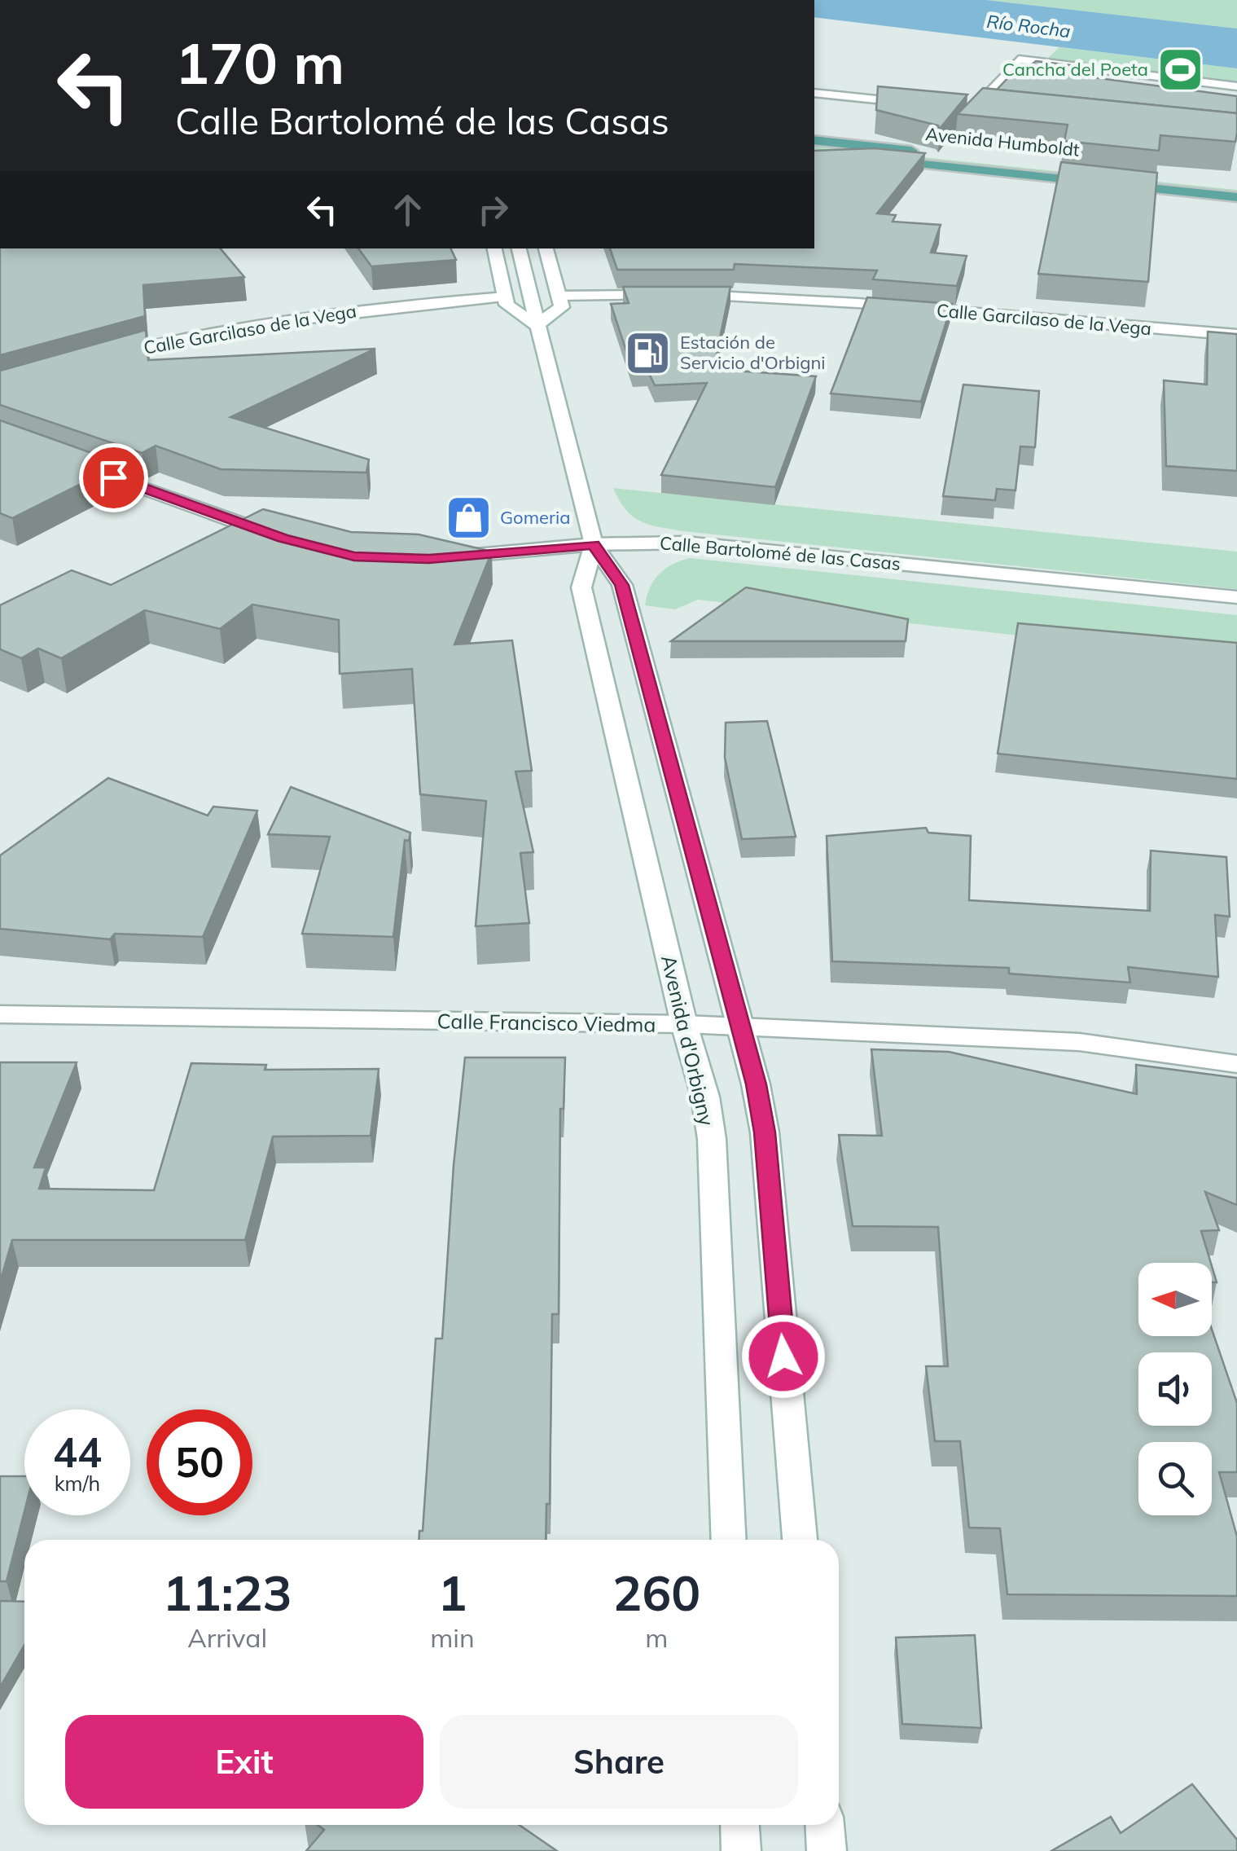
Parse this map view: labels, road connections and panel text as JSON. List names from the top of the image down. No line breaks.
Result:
{"streets":{"main road":["Avenida Humboldt"],"street":["Calle Garcilaso de la Vega","Calle Bartolomé de las Casas","Calle Francisco Viedma","Avenida d'Orbigny"]},"crossings":[["Calle Bartolomé de las Casas","Avenida d'Orbigny"],["Calle Francisco Viedma","Avenida d'Orbigny"]],"water":["Río Rocha"],"places":{"sports":["Cancha del Poeta"],"fuel station":["Estación de Servicio d'Orbigni"],"shop":["Gomeria"]},"north":"left","page":{"turn":["170 m","Calle Bartolomé de las Casas"],"speed":"44 km/h","limit":"50","eta":["11:23","Arrival","1","min","260","m"],"buttons":["Exit","Share"]}}
